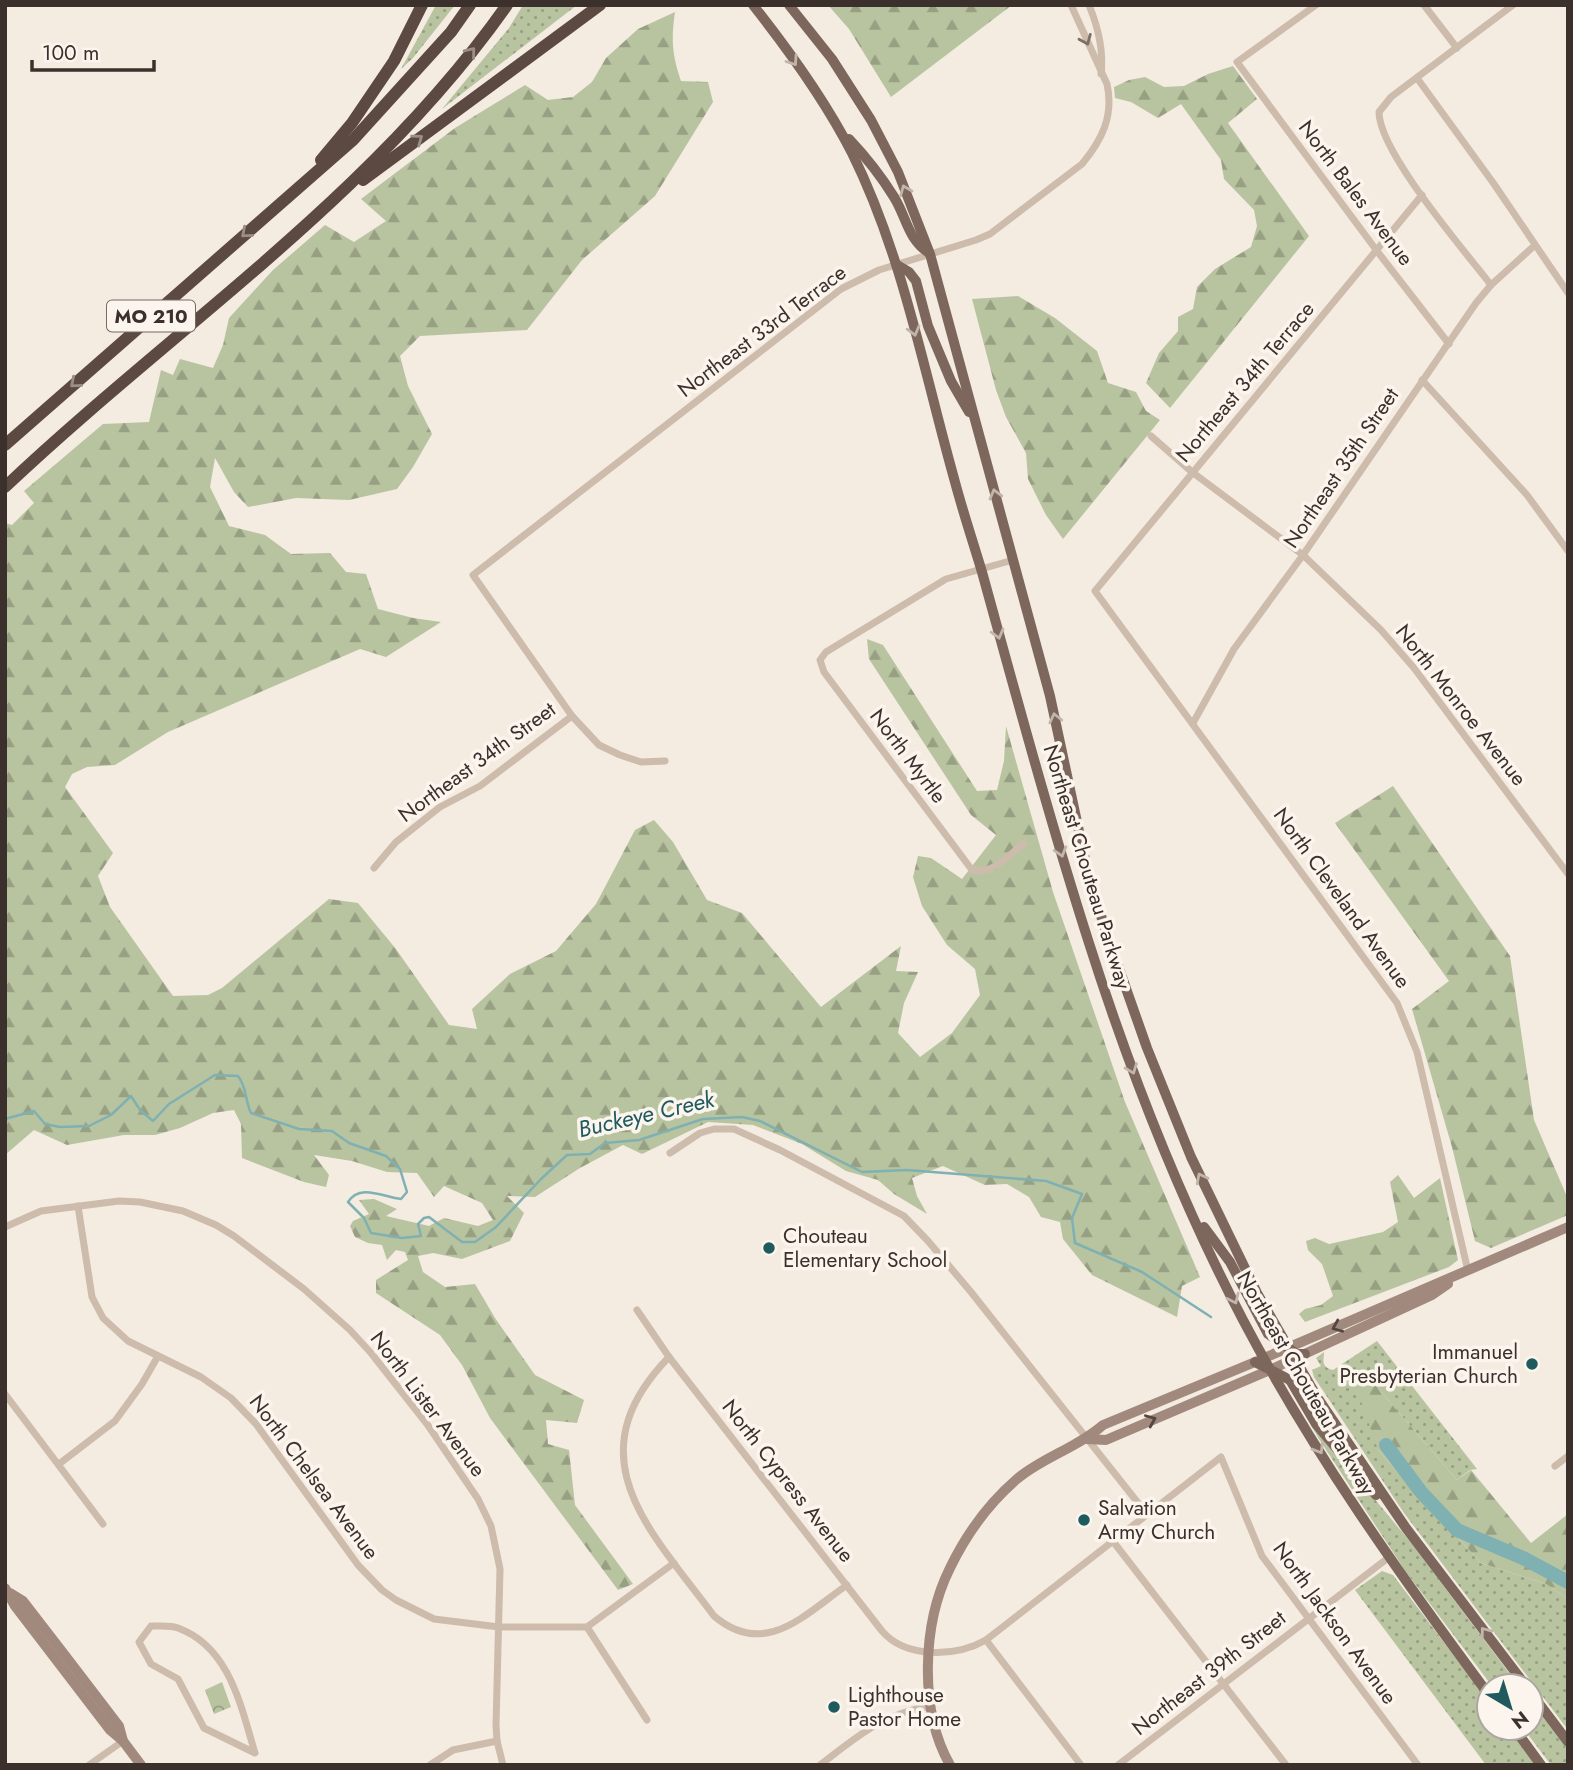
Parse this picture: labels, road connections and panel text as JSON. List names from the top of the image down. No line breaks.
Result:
{"streets":{"highway":["MO 210"],"main road":["Northeast Chouteau Parkway"],"street":["North Bales Avenue","Northeast 33rd Terrace","Northeast 34th Terrace","Northeast 35th Street","North Monroe Avenue","North Myrtle","Northeast 34th Street","North Cleveland Avenue","North Lister Avenue","North Chelsea Avenue","North Cypress Avenue","North Jackson Avenue","Northeast 39th Street"]},"crossings":[["North Bales Avenue","Northeast 34th Terrace"],["North Bales Avenue","Northeast 35th Street"],["Northeast 33rd Terrace","Northeast 34th Street"],["Northeast 33rd Terrace","Northeast Chouteau Parkway"],["Northeast 34th Terrace","North Monroe Avenue"],["Northeast 34th Terrace","North Cleveland Avenue"],["Northeast 35th Street","North Monroe Avenue"],["Northeast 35th Street","North Cleveland Avenue"],["North Myrtle","Northeast Chouteau Parkway"],["Northeast Chouteau Parkway","Northeast 39th Street"],["North Lister Avenue","North Chelsea Avenue"],["North Cypress Avenue","North Jackson Avenue"],["North Jackson Avenue","Northeast 39th Street"]],"water":["Buckeye Creek"],"places":["Chouteau Elementary School","Immanuel Presbyterian Church","Salvation Army Church","Lighthouse Pastor Home"],"scale_bar":"100 m","north":"bottom right"}
